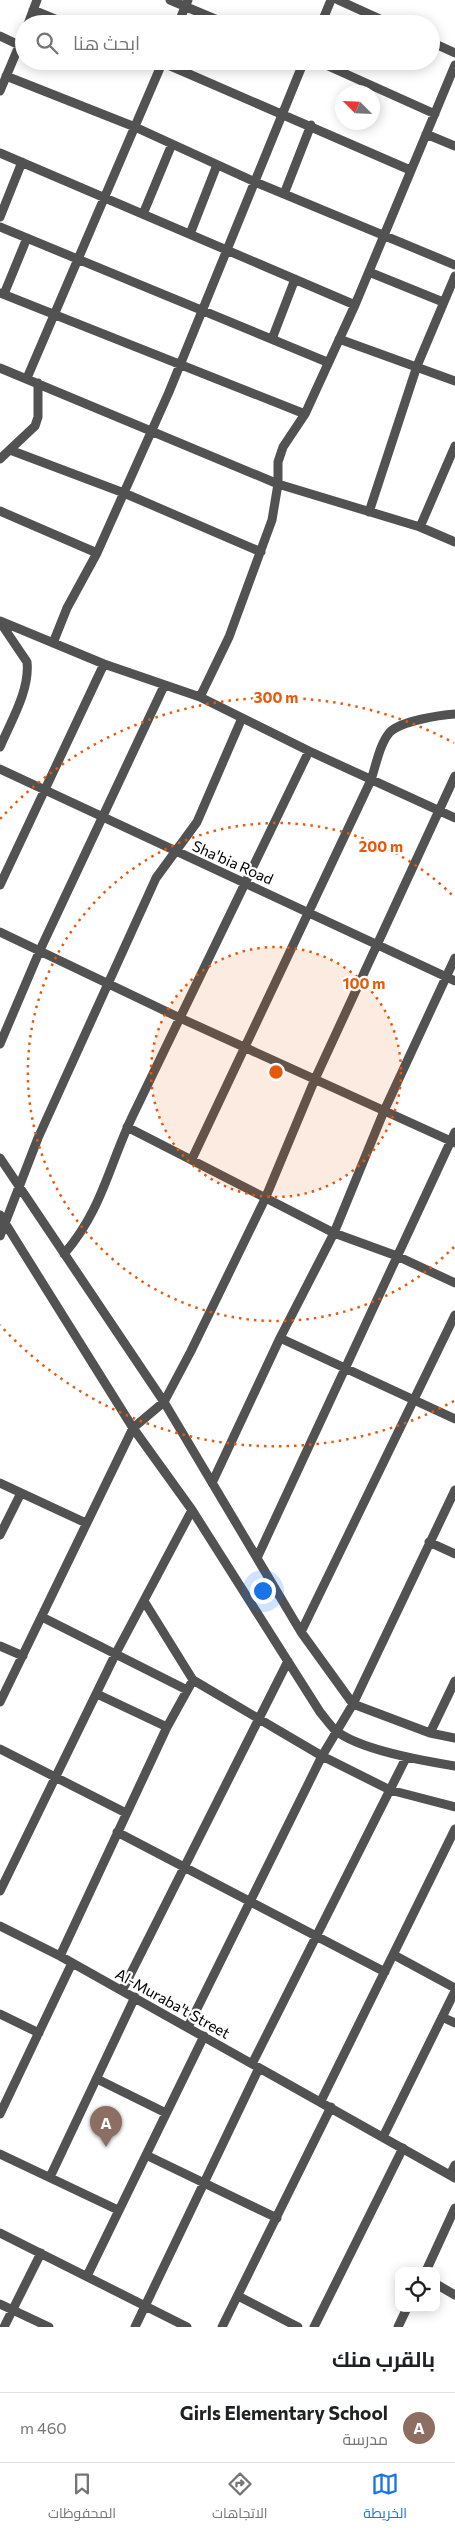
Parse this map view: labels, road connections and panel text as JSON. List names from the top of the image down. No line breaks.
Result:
{"streets":{"street":["Sha'bia Road","Al-Muraba't Street"]},"north":"top left","page":{"search":"ابحث هنا","pins":"A","heading":"بالقرب منك","list":[{"mark":"A","name":"Girls Elementary School","note":"مدرسة","value":"460 m"}],"nav":["الخريطة","الاتجاهات","المحفوظات"]},"rings":["300 m","200 m","100 m"]}
